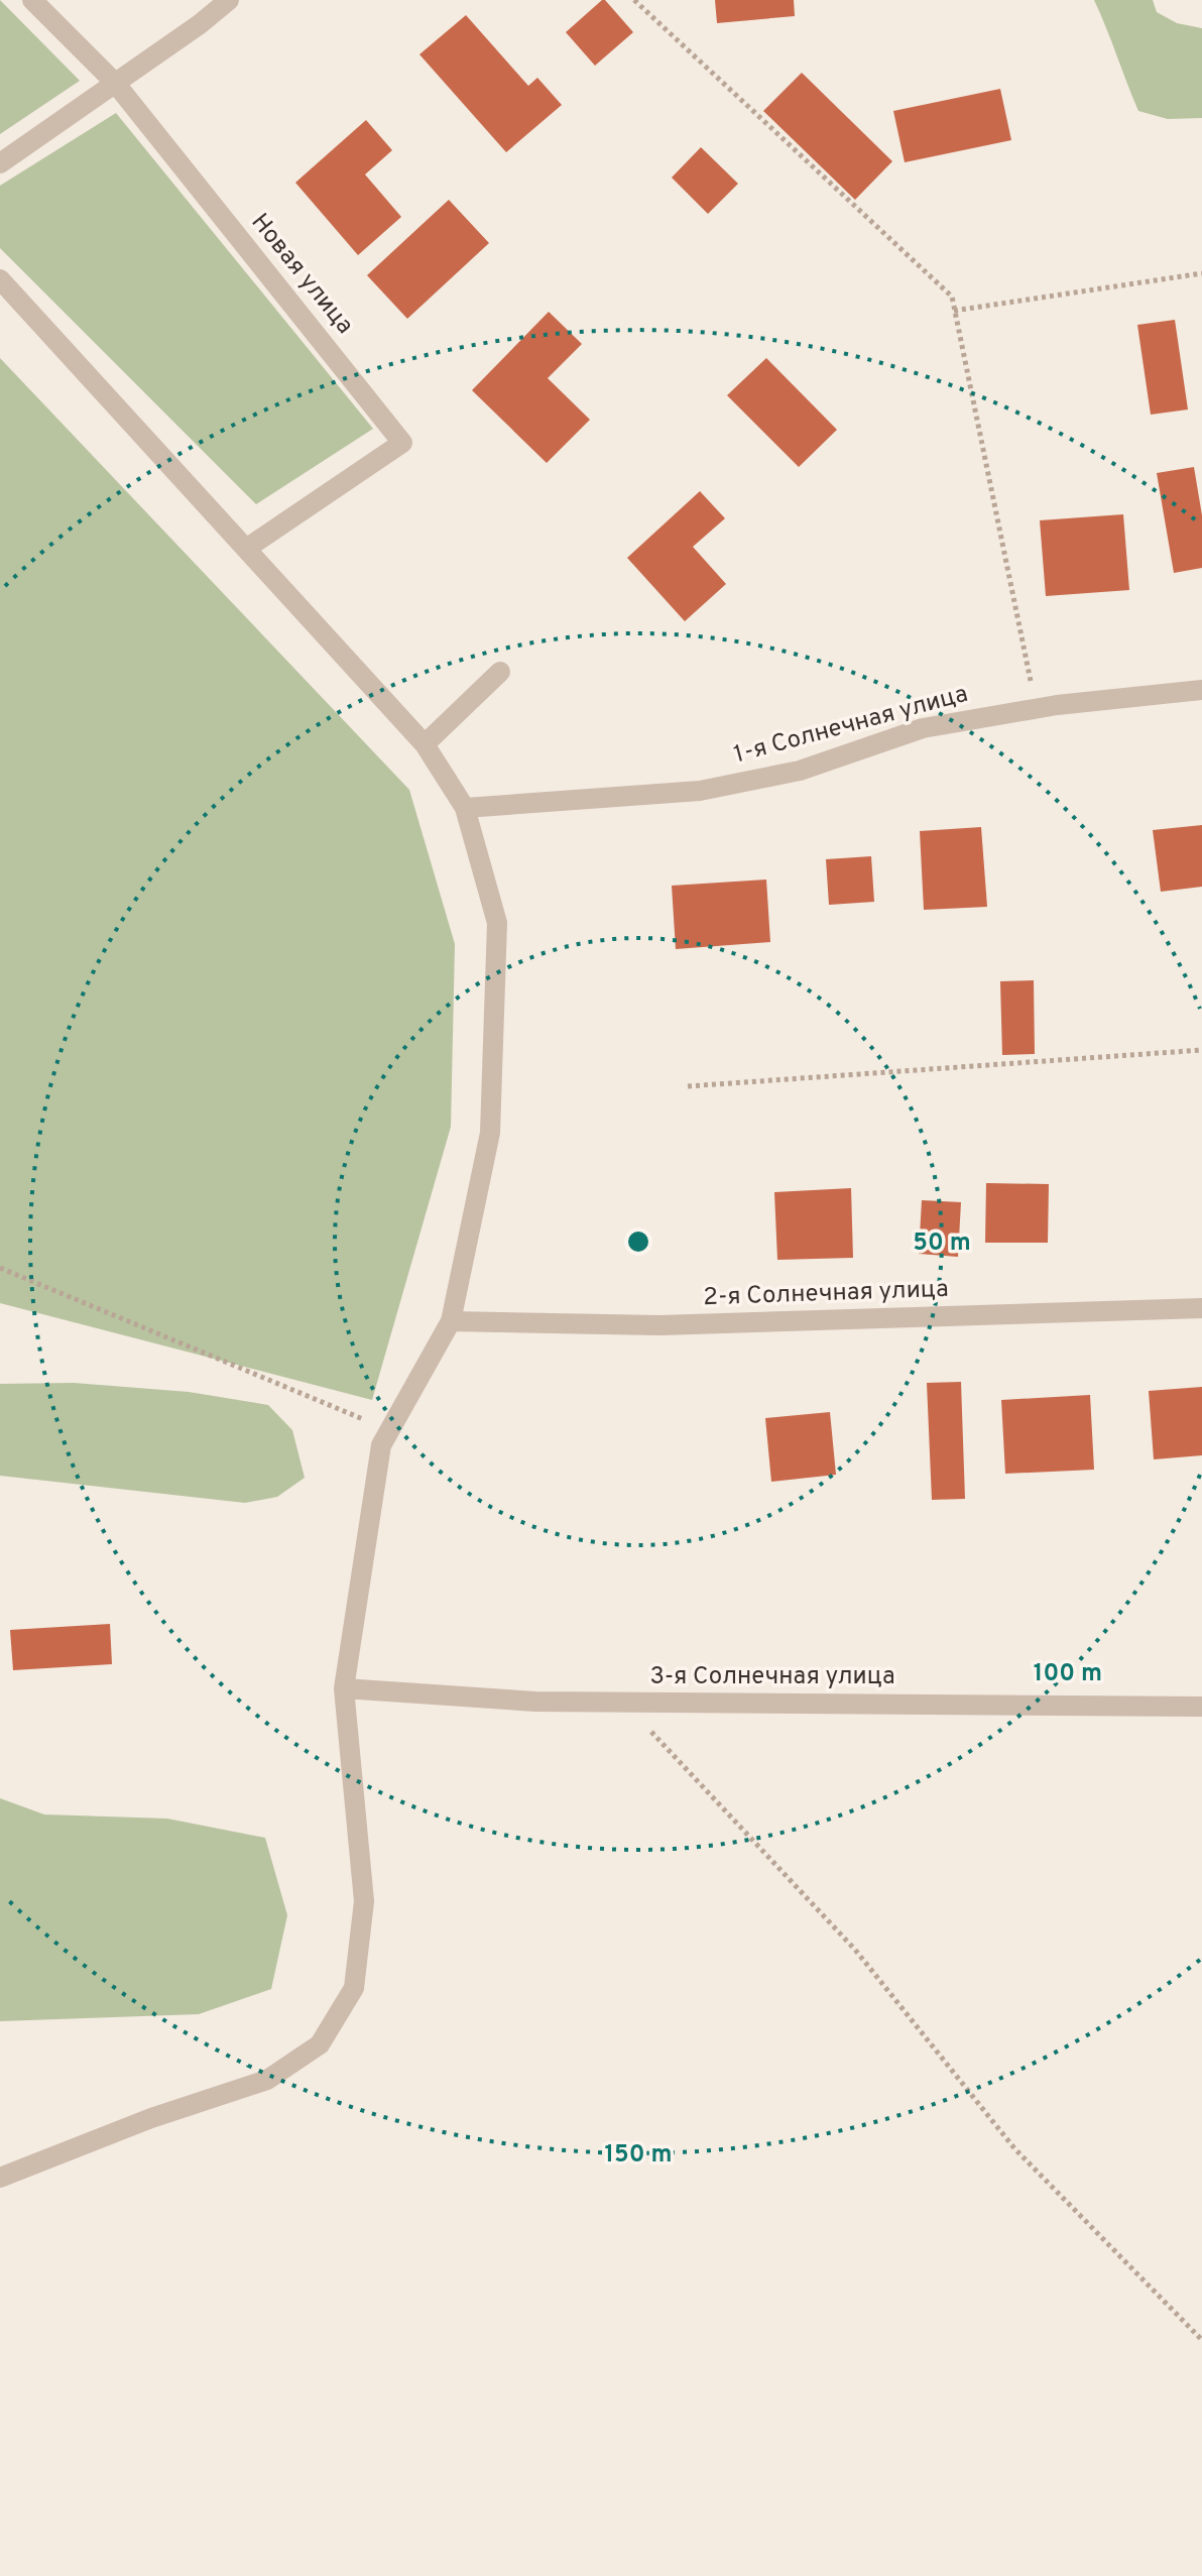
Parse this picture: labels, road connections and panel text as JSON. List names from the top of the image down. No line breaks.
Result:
{"streets":{"street":["Новая улица","1-я Солнечная улица","2-я Солнечная улица","3-я Солнечная улица"]},"rings":["50 m","100 m","150 m"]}
